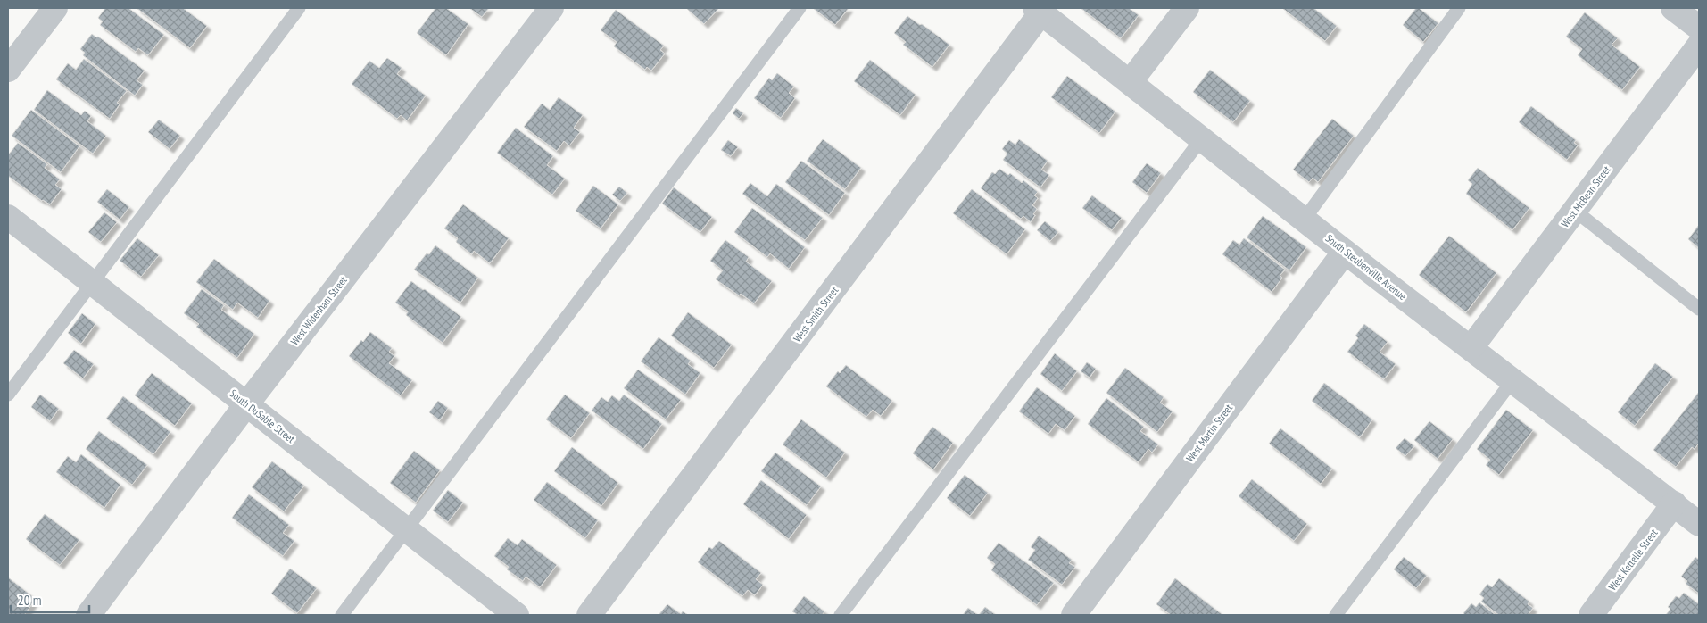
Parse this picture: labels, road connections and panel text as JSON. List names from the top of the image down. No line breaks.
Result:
{"streets":{"street":["West McBean Street","South Steubenville Avenue","West Widenham Street","West Smith Street","South DuSable Street","West Martin Street","West Kettelle Street"]},"crossings":[["West McBean Street","South Steubenville Avenue"],["South Steubenville Avenue","West Smith Street"],["South Steubenville Avenue","West Martin Street"],["South Steubenville Avenue","West Kettelle Street"],["West Widenham Street","South DuSable Street"]],"scale_bar":"20 m"}
